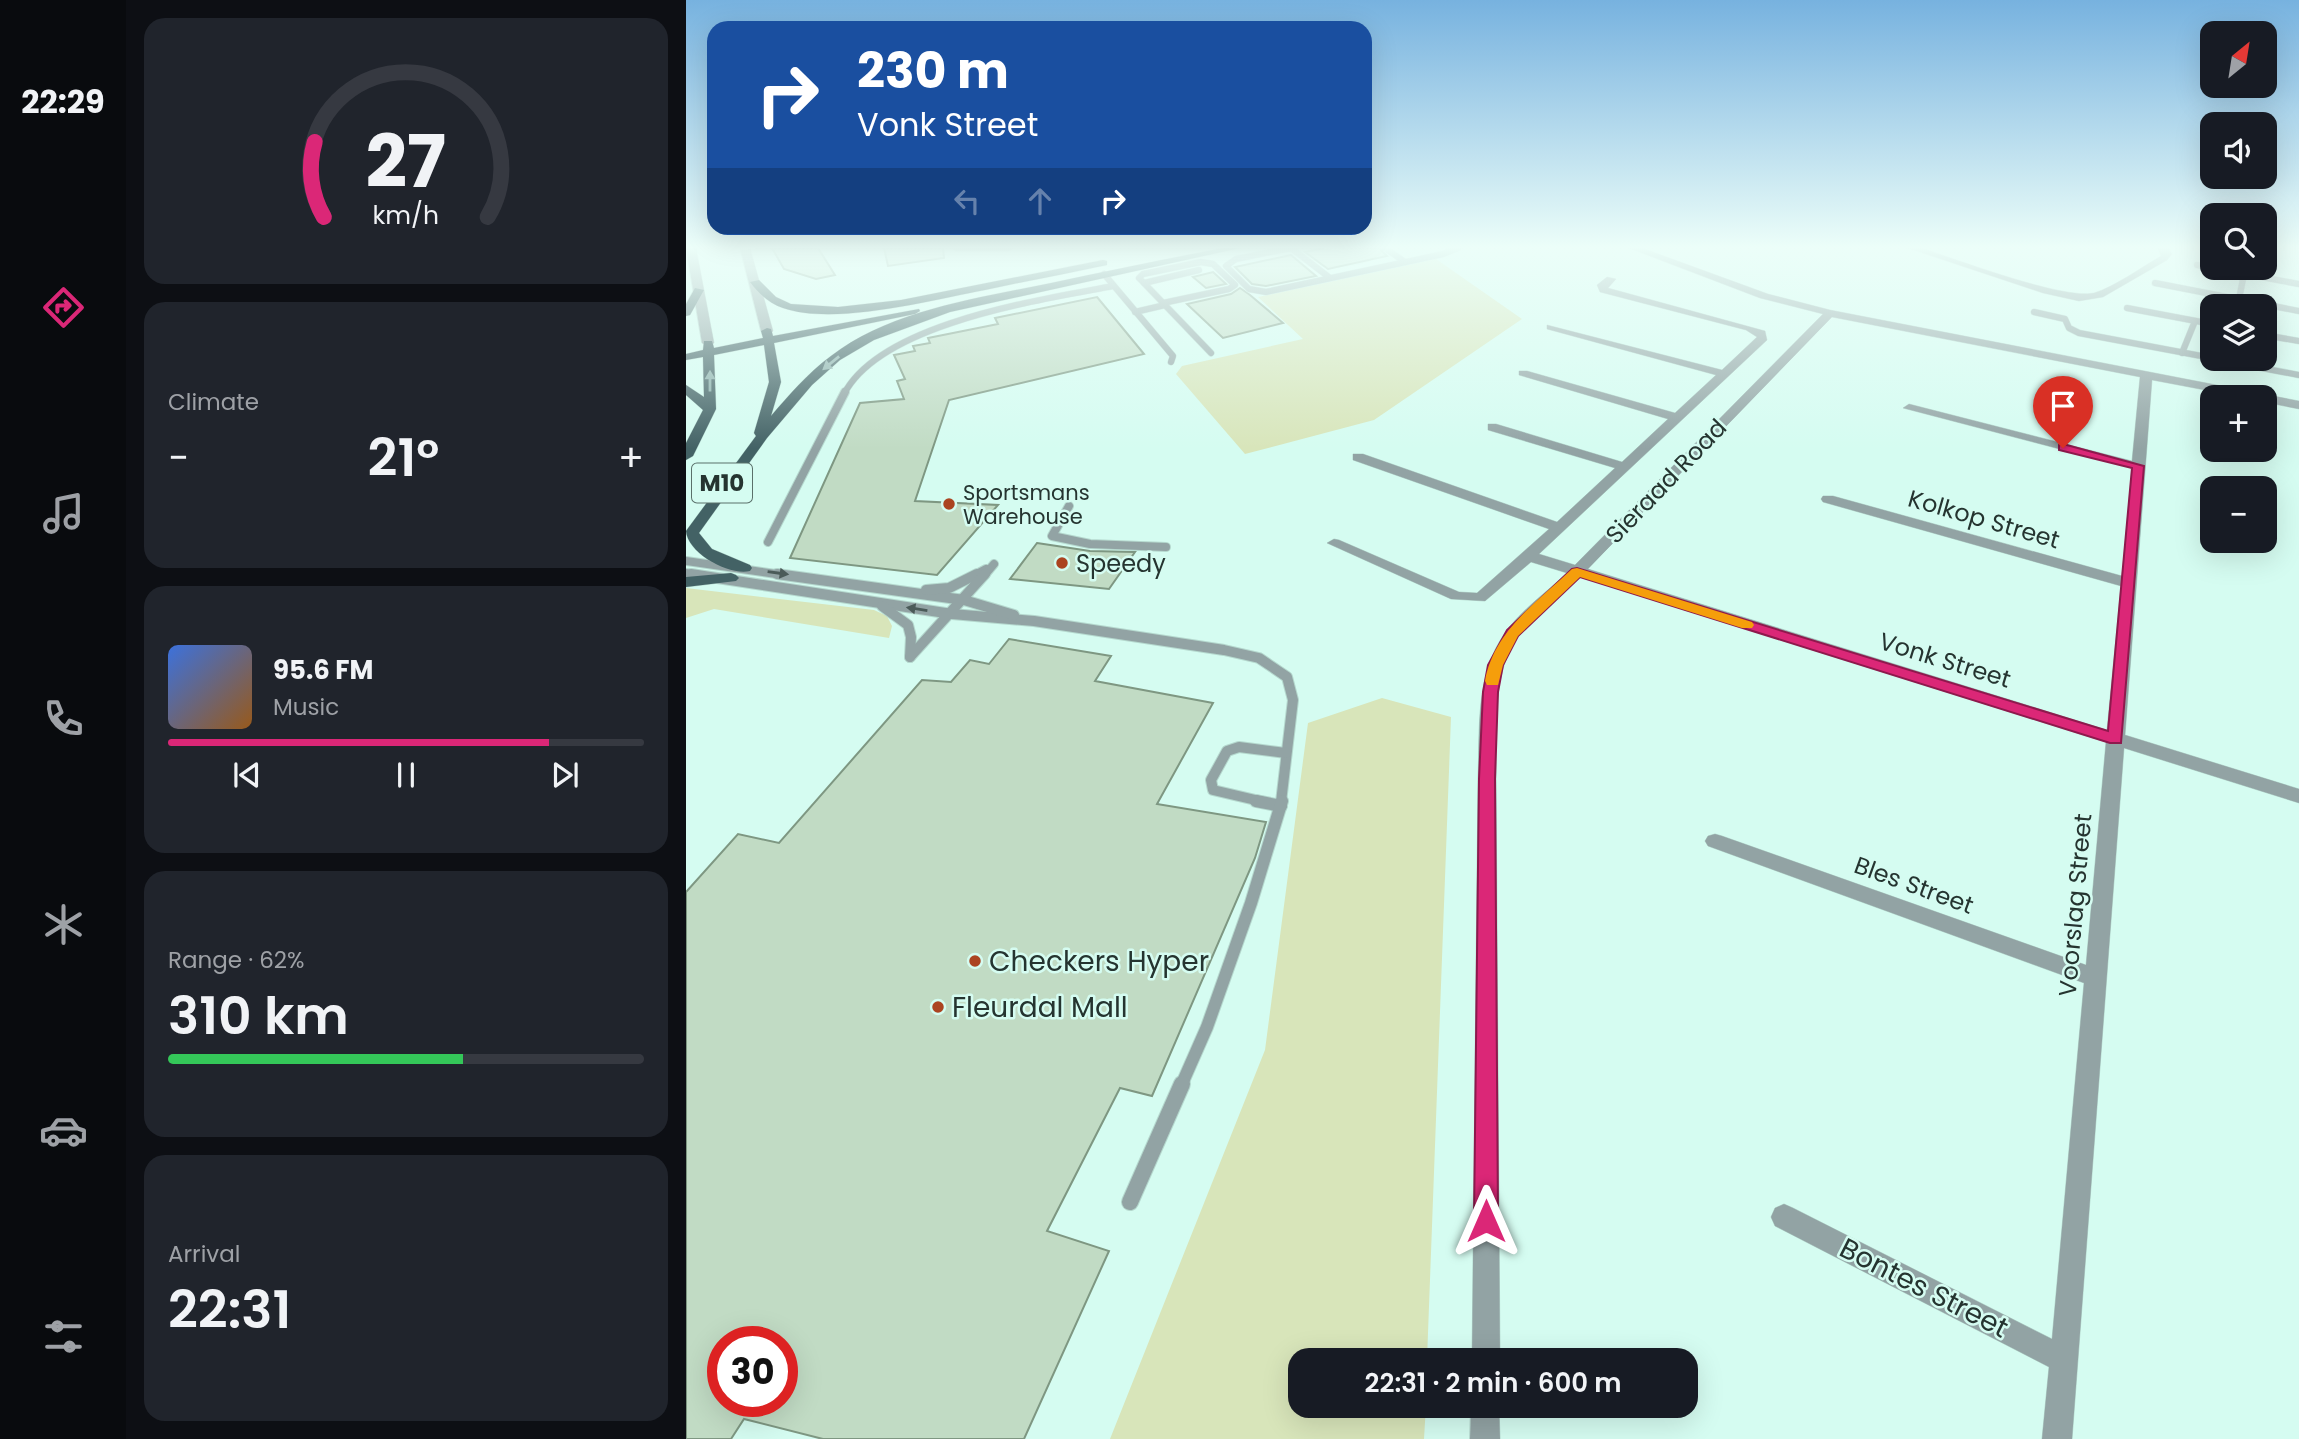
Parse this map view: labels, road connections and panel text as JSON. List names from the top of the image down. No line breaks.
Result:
{"streets":{"main road":["M10"],"street":["Sieraad Road","Kolkop Street","Vonk Street","Bles Street","Voorslag Street","Bontes Street"]},"crossings":[["Sieraad Road","Vonk Street"],["Kolkop Street","Voorslag Street"],["Vonk Street","Voorslag Street"],["Bles Street","Voorslag Street"],["Voorslag Street","Bontes Street"]],"places":["Sportsmans Warehouse","Speedy","Checkers Hyper","Fleurdal Mall"],"north":"top right","page":{"tabs":"22:29","map_buttons":["+","−"],"turn":["230 m","Vonk Street"],"tile":["Climate",["Range · 62%","310 km"],["Arrival","22:31"]],"heat":["−","21°","+"],"song":["95.6 FM","Music"],"limit":"30","trip":"22:31 · 2 min · 600 m","gauge":["27","km/h"]}}
